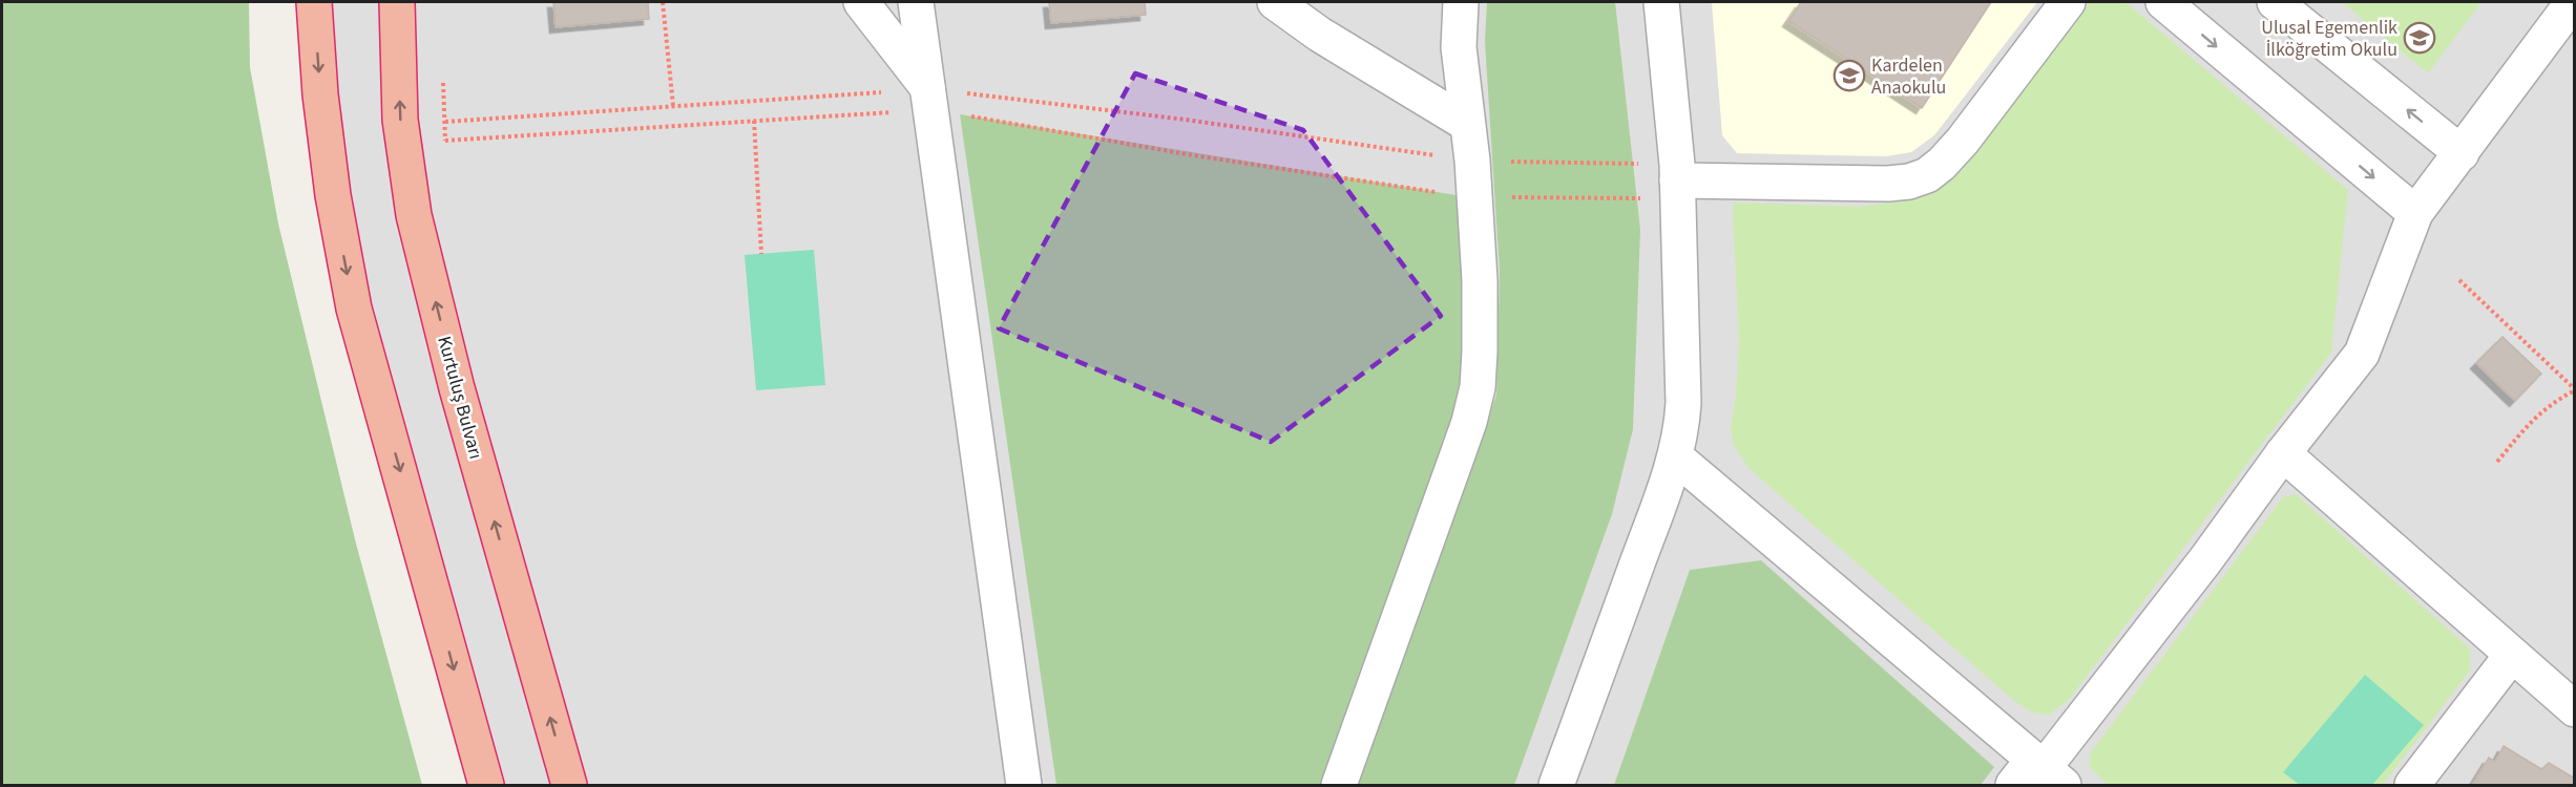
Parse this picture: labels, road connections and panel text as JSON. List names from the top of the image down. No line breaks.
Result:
{"streets":{"highway":["Kurtuluş Bulvarı"]},"places":{"school or university":["Ulusal Egemenlik İlköğretim Okulu","Kardelen Anaokulu"]}}
